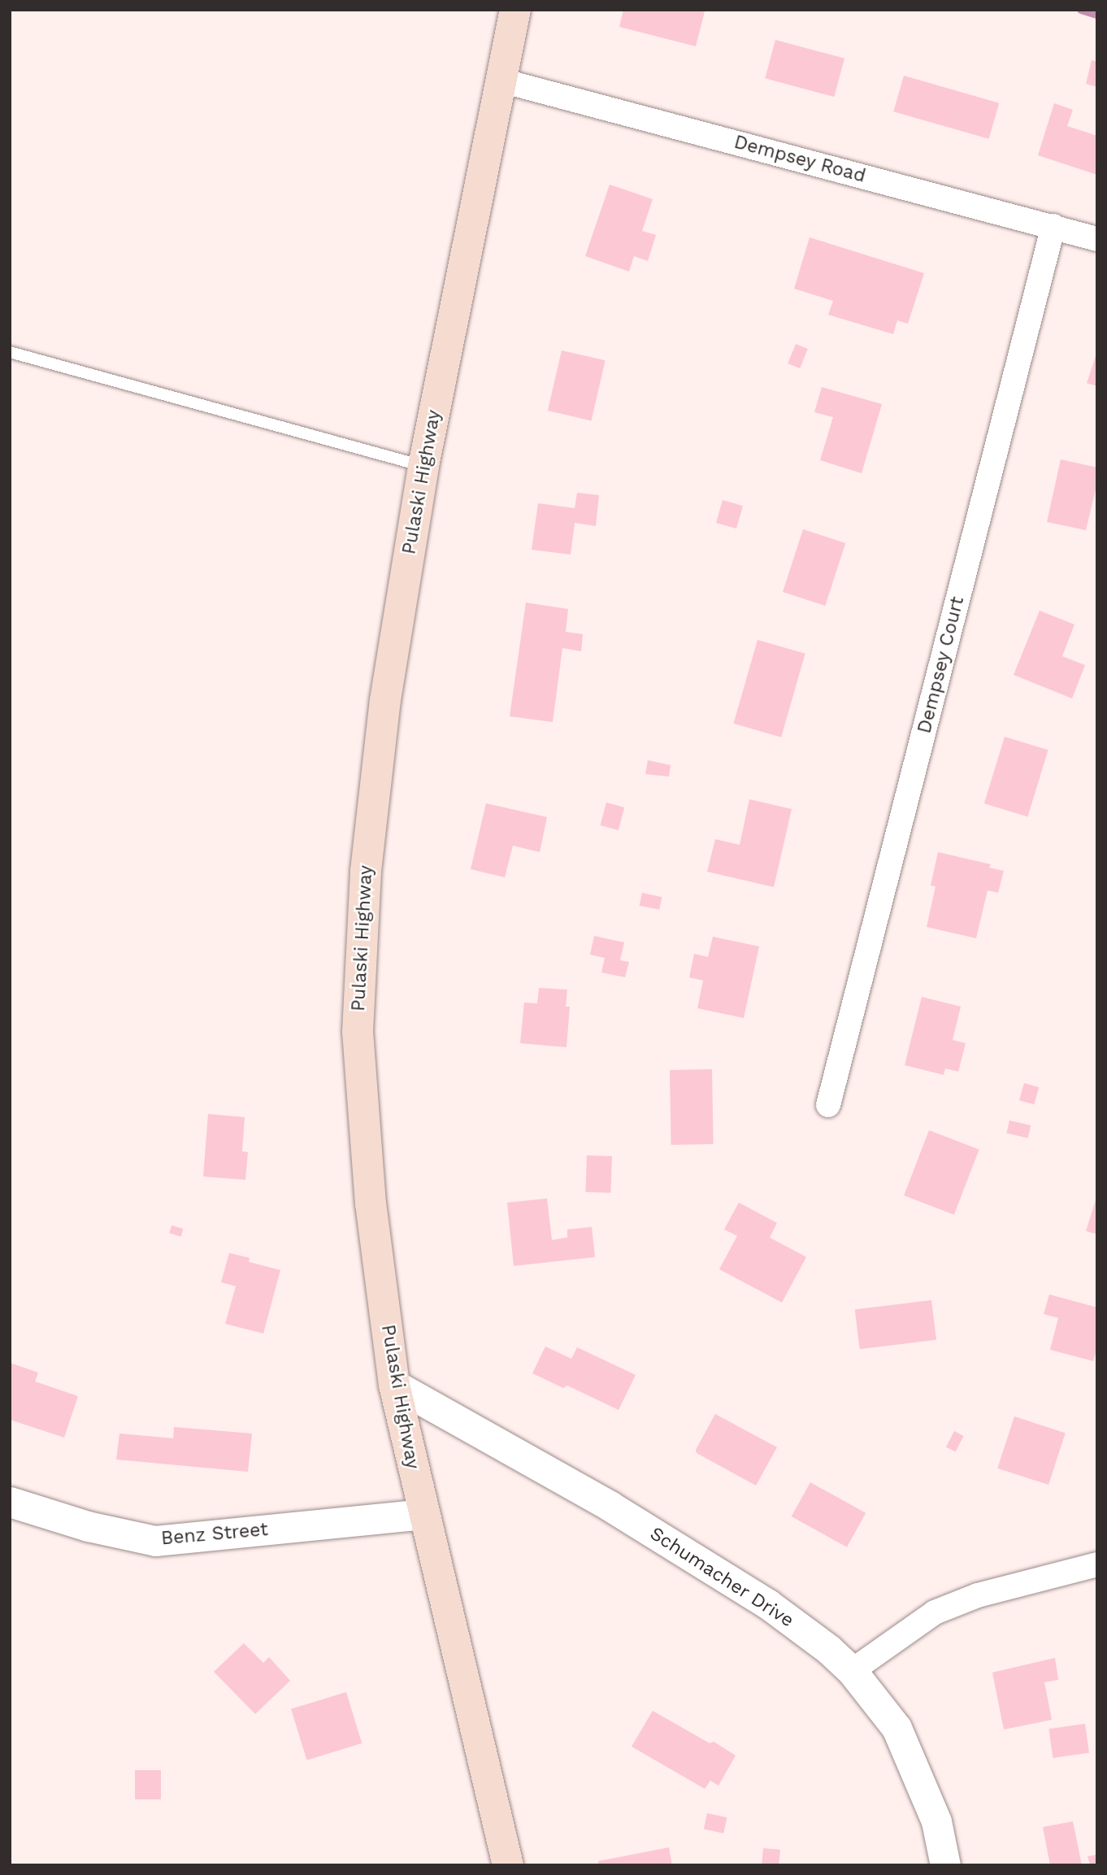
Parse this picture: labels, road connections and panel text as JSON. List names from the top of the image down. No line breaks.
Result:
{"streets":{"main road":["Pulaski Highway"],"street":["Dempsey Road","Dempsey Court","Benz Street","Schumacher Drive"]},"crossings":[["Dempsey Road","Pulaski Highway"],["Dempsey Road","Dempsey Court"],["Pulaski Highway","Benz Street"],["Pulaski Highway","Schumacher Drive"]]}
